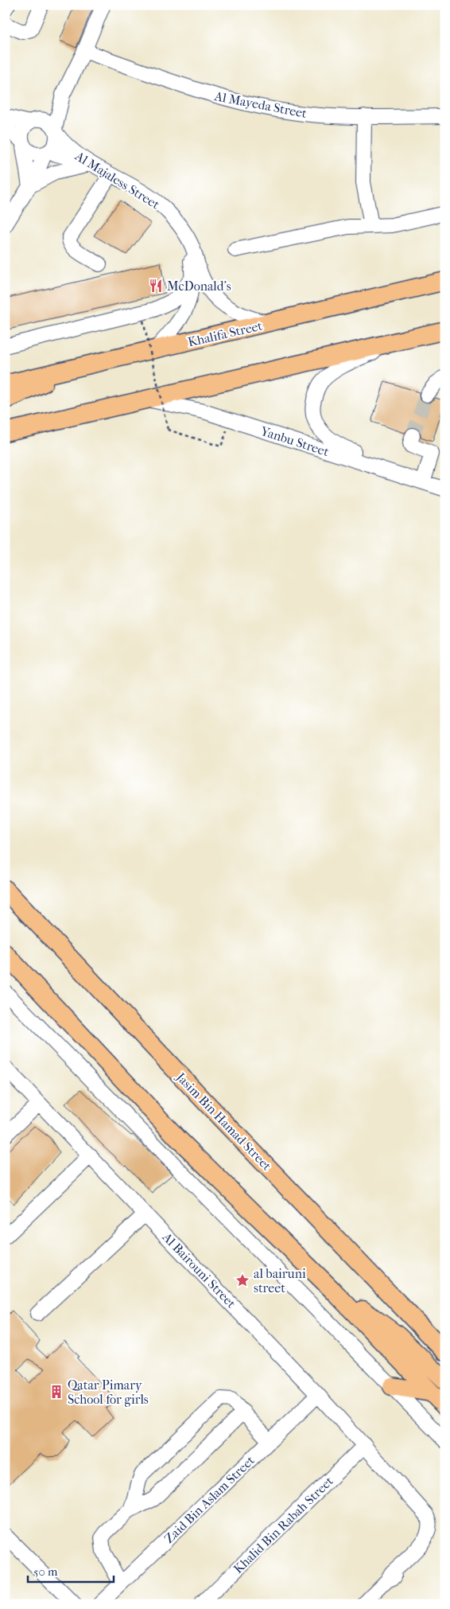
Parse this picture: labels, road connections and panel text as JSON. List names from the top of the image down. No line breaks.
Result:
{"streets":{"main road":["Khalifa Street","Jasim Bin Hamad Street"],"street":["Al Mayeda Street","Al Majaless Street","Yanbu Street","Al Bairouni Street","Zaid Bin Aslam Street","Khalid Bin Rabah Street"]},"crossings":[["Al Majaless Street","Khalifa Street"],["Al Bairouni Street","Zaid Bin Aslam Street"],["Al Bairouni Street","Khalid Bin Rabah Street"]],"places":{"restaurant":["McDonald's"],"place":["al bairuni street"],"building":["Qatar Pimary School for girls"]},"scale_bar":"50 m"}
